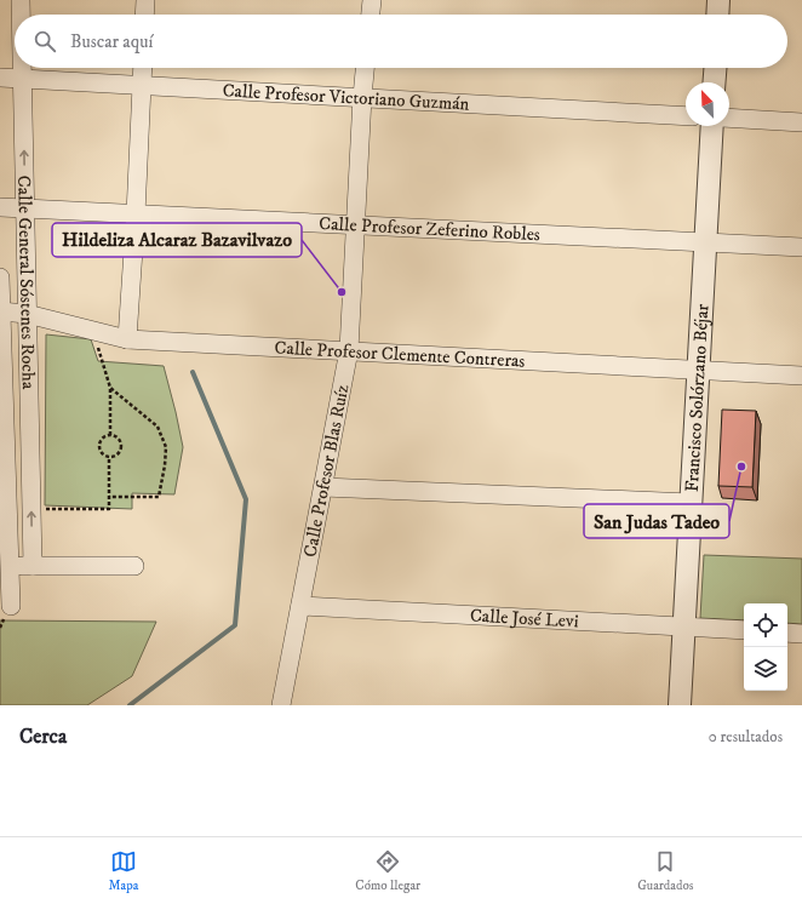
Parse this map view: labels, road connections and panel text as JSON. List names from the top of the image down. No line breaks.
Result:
{"streets":{"street":["Calle Profesor Victoriano Guzmán","Calle Profesor Zeferino Robles","Calle General Sóstenes Rocha","Calle Profesor Clemente Contreras","Francisco Solórzano Béjar","Calle Profesor Blas Ruíz","Calle José Levi"]},"crossings":[["Calle Profesor Victoriano Guzmán","Calle General Sóstenes Rocha"],["Calle Profesor Victoriano Guzmán","Calle Profesor Blas Ruíz"],["Calle Profesor Zeferino Robles","Calle General Sóstenes Rocha"],["Calle Profesor Zeferino Robles","Francisco Solórzano Béjar"],["Calle Profesor Zeferino Robles","Calle Profesor Blas Ruíz"],["Calle General Sóstenes Rocha","Calle Profesor Clemente Contreras"],["Calle Profesor Clemente Contreras","Francisco Solórzano Béjar"],["Calle Profesor Clemente Contreras","Calle Profesor Blas Ruíz"],["Francisco Solórzano Béjar","Calle José Levi"],["Calle Profesor Blas Ruíz","Calle José Levi"]],"places":["Hildeliza Alcaraz Bazavilvazo","San Judas Tadeo"],"north":"top left","page":{"search":"Buscar aquí","heading":["Cerca","0 resultados"],"nav":["Mapa","Cómo llegar","Guardados"]}}
